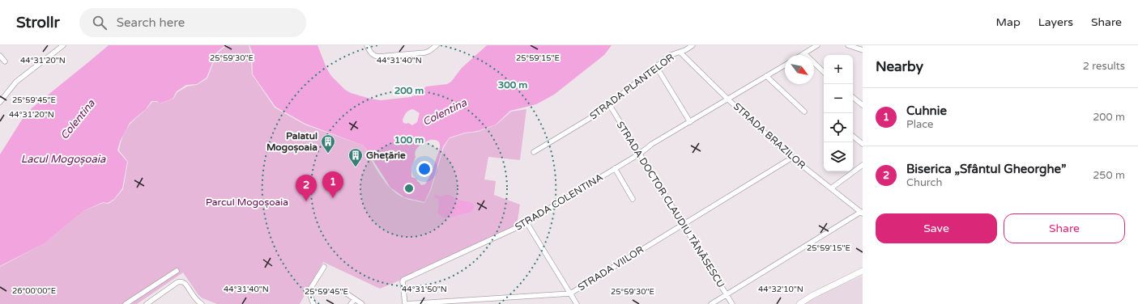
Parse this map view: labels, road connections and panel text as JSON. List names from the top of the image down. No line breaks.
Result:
{"streets":{"street":["STRADA PLANTELOR","STRADA BRAZILOR","STRADA COLENTINA","STRADA DOCTOR CLAUDIU TĂNĂSESCU","STRADA VIILOR"]},"crossings":[["STRADA PLANTELOR","STRADA BRAZILOR"],["STRADA PLANTELOR","STRADA DOCTOR CLAUDIU TĂNĂSESCU"],["STRADA BRAZILOR","STRADA COLENTINA"],["STRADA BRAZILOR","STRADA VIILOR"],["STRADA COLENTINA","STRADA DOCTOR CLAUDIU TĂNĂSESCU"],["STRADA COLENTINA","STRADA VIILOR"],["STRADA DOCTOR CLAUDIU TĂNĂSESCU","STRADA VIILOR"]],"water":["Colentina","Lacul Mogoșoaia"],"parks":["Parcul Mogoșoaia"],"places":{"building":["Palatul Mogoșoaia","Ghețărie"]},"north":"bottom right","page":{"header":"Strollr","search":"Search here","nav":["Map","Layers","Share"],"heading":["Nearby","2 results"],"map_buttons":["+","−"],"list":[{"mark":"1","name":"Cuhnie","note":"Place","value":"200 m"},{"mark":"2","name":"Biserica „Sfântul Gheorghe”","note":"Church","value":"250 m"}],"pins":["1","2"],"buttons":["Save","Share"]},"coordinates":["25°59'30\"E","25°59'15\"E","44°31'20\"N","44°31'40\"N","25°59'45\"E","44°31'50\"N","44°32'10\"N","26°00'00\"E"],"rings":["300 m","200 m","100 m"]}
